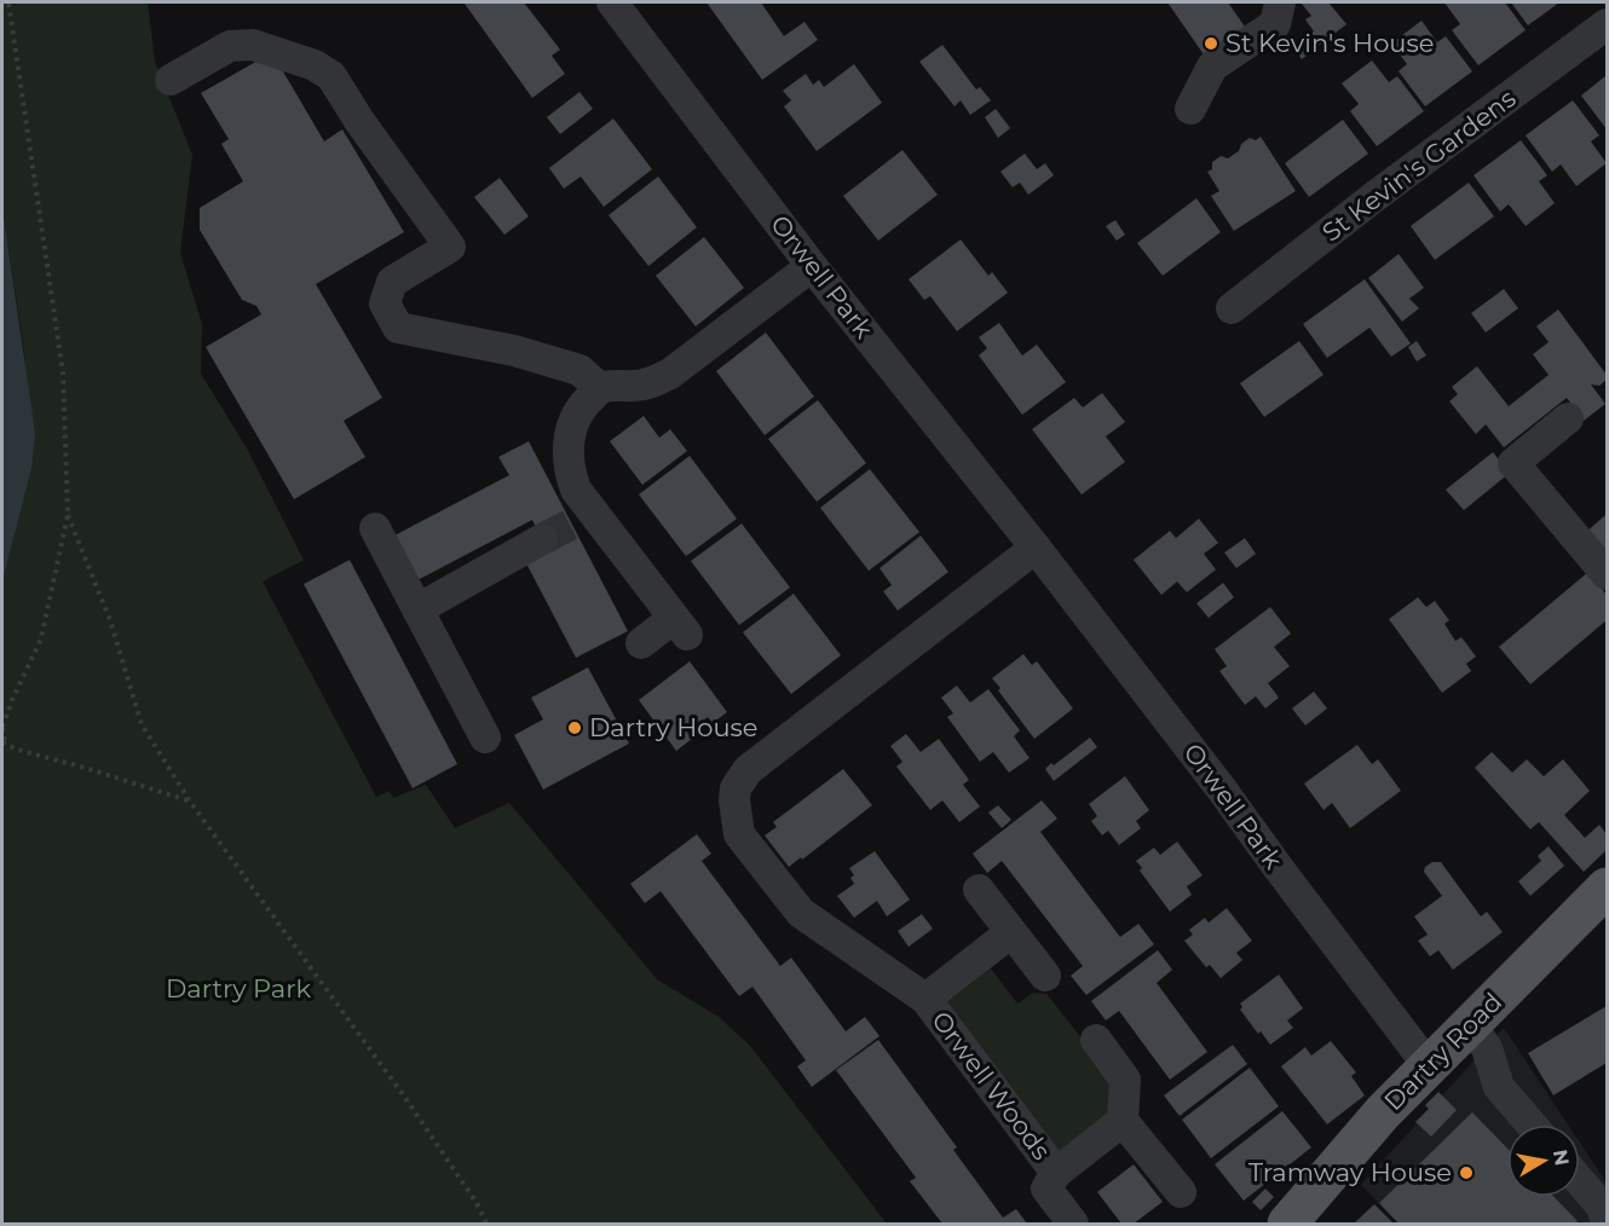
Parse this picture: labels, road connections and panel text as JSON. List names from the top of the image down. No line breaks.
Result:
{"streets":{"main road":["Dartry Road"],"street":["St Kevin's Gardens","Orwell Park","Orwell Woods"]},"crossings":[["Orwell Park","Dartry Road"],["Orwell Park","Orwell Woods"]],"parks":["Dartry Park"],"places":["St Kevin's House","Dartry House","Tramway House"],"north":"right"}
